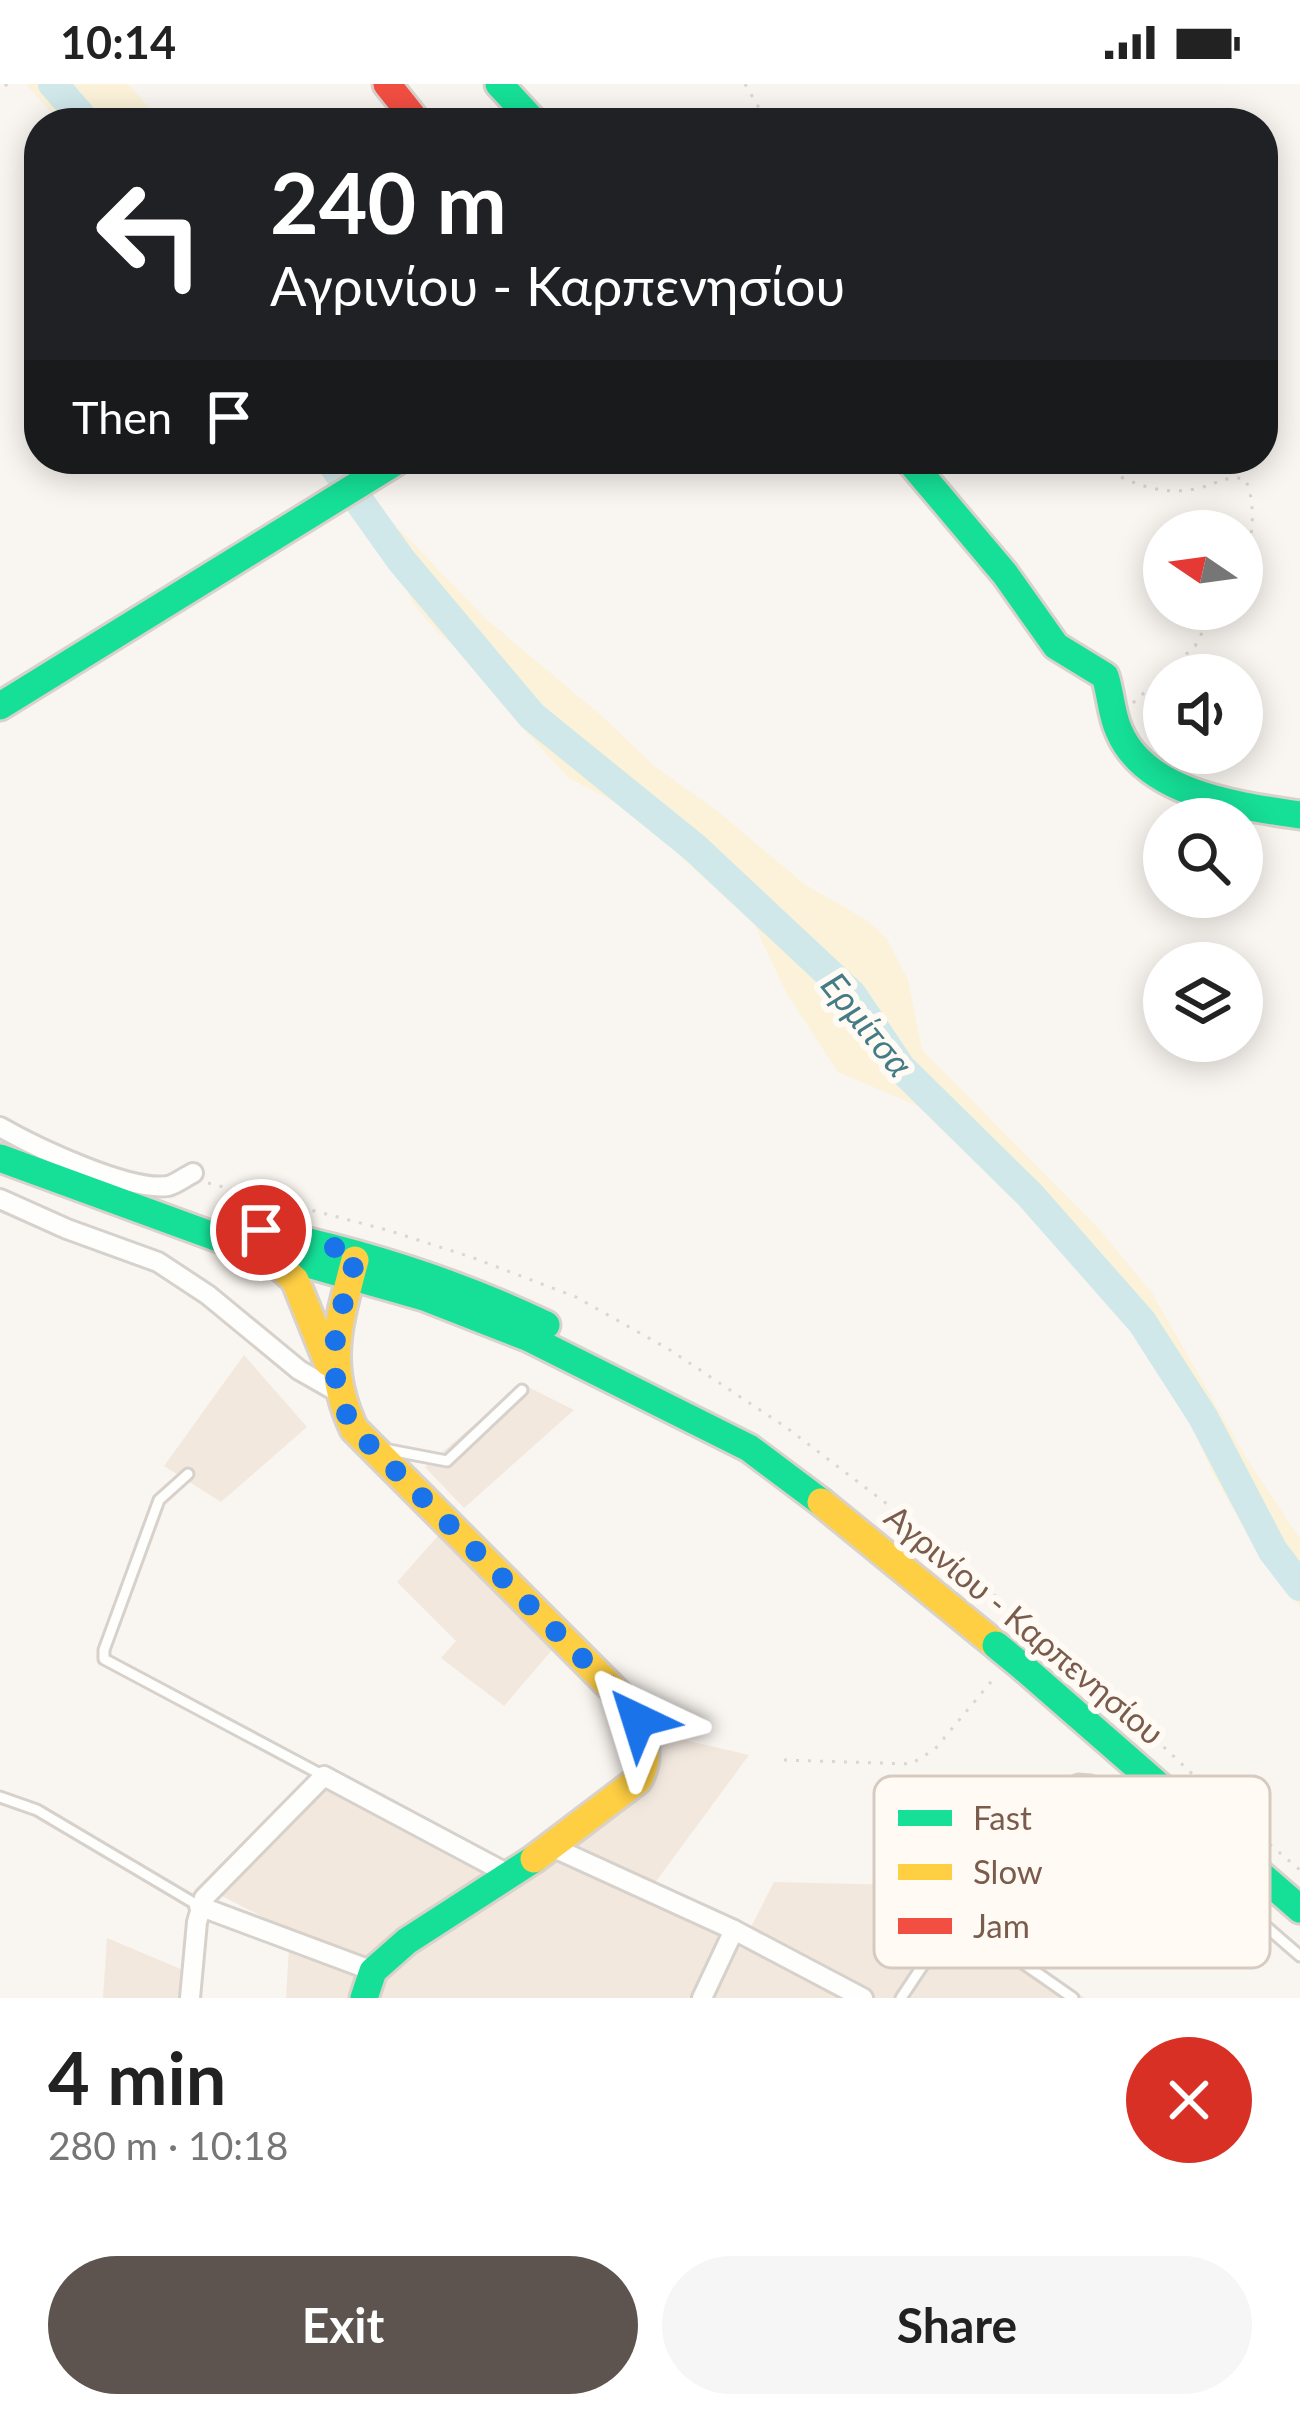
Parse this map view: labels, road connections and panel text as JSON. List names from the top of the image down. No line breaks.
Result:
{"streets":{"main road":["Αγρινίου - Καρπενησίου"]},"water":["Ερμίτσα"],"legend":["Fast","Slow","Jam"],"north":"left","page":{"status":"10:14","turn":["240 m","Αγρινίου - Καρπενησίου"],"then":"Then","heading":["4 min","280 m · 10:18"],"buttons":["Exit","Share"]}}
